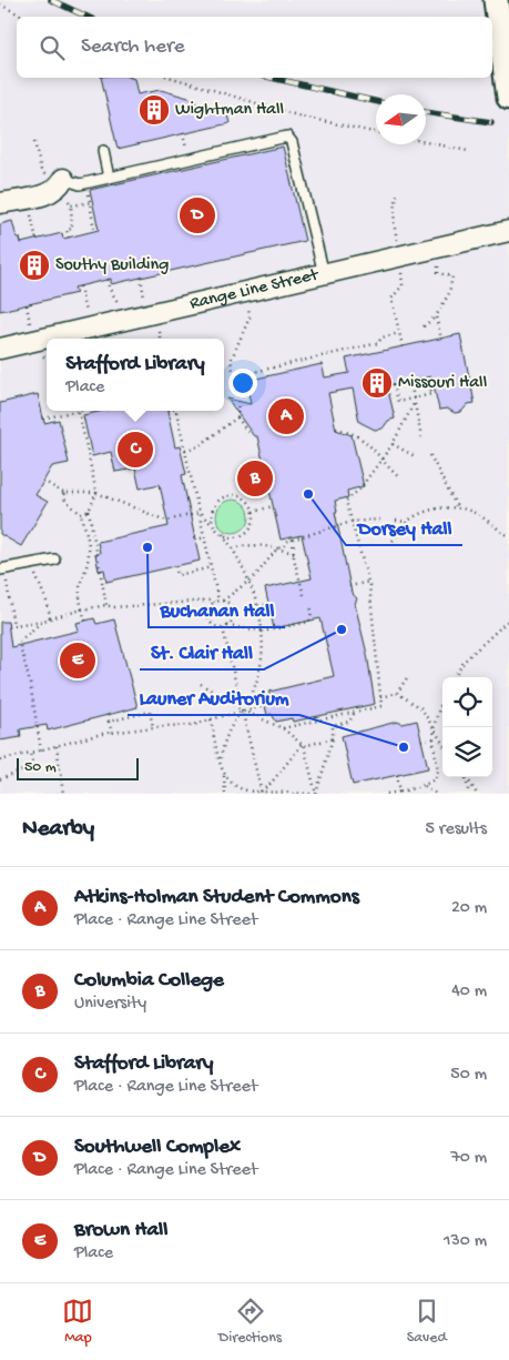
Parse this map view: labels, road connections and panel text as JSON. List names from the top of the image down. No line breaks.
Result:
{"streets":{"street":["Range Line Street"]},"places":{"building":["Wightman Hall","Southy Building","Missouri Hall"],"other":["Dorsey Hall","Buchanan Hall","St. Clair Hall","Launer Auditorium"]},"scale_bar":"50 m","north":"left","page":{"search":"Search here","pins":["D","A","C","B","E"],"popup":["Stafford Library","Place"],"scale":"50 m","heading":["Nearby","5 results"],"list":[{"mark":"A","name":"Atkins-Holman Student Commons","note":"Place · Range Line Street","value":"20 m"},{"mark":"B","name":"Columbia College","note":"University","value":"40 m"},{"mark":"C","name":"Stafford Library","note":"Place · Range Line Street","value":"50 m"},{"mark":"D","name":"Southwell Complex","note":"Place · Range Line Street","value":"70 m"},{"mark":"E","name":"Brown Hall","note":"Place","value":"130 m"}],"nav":["Map","Directions","Saved"]}}
